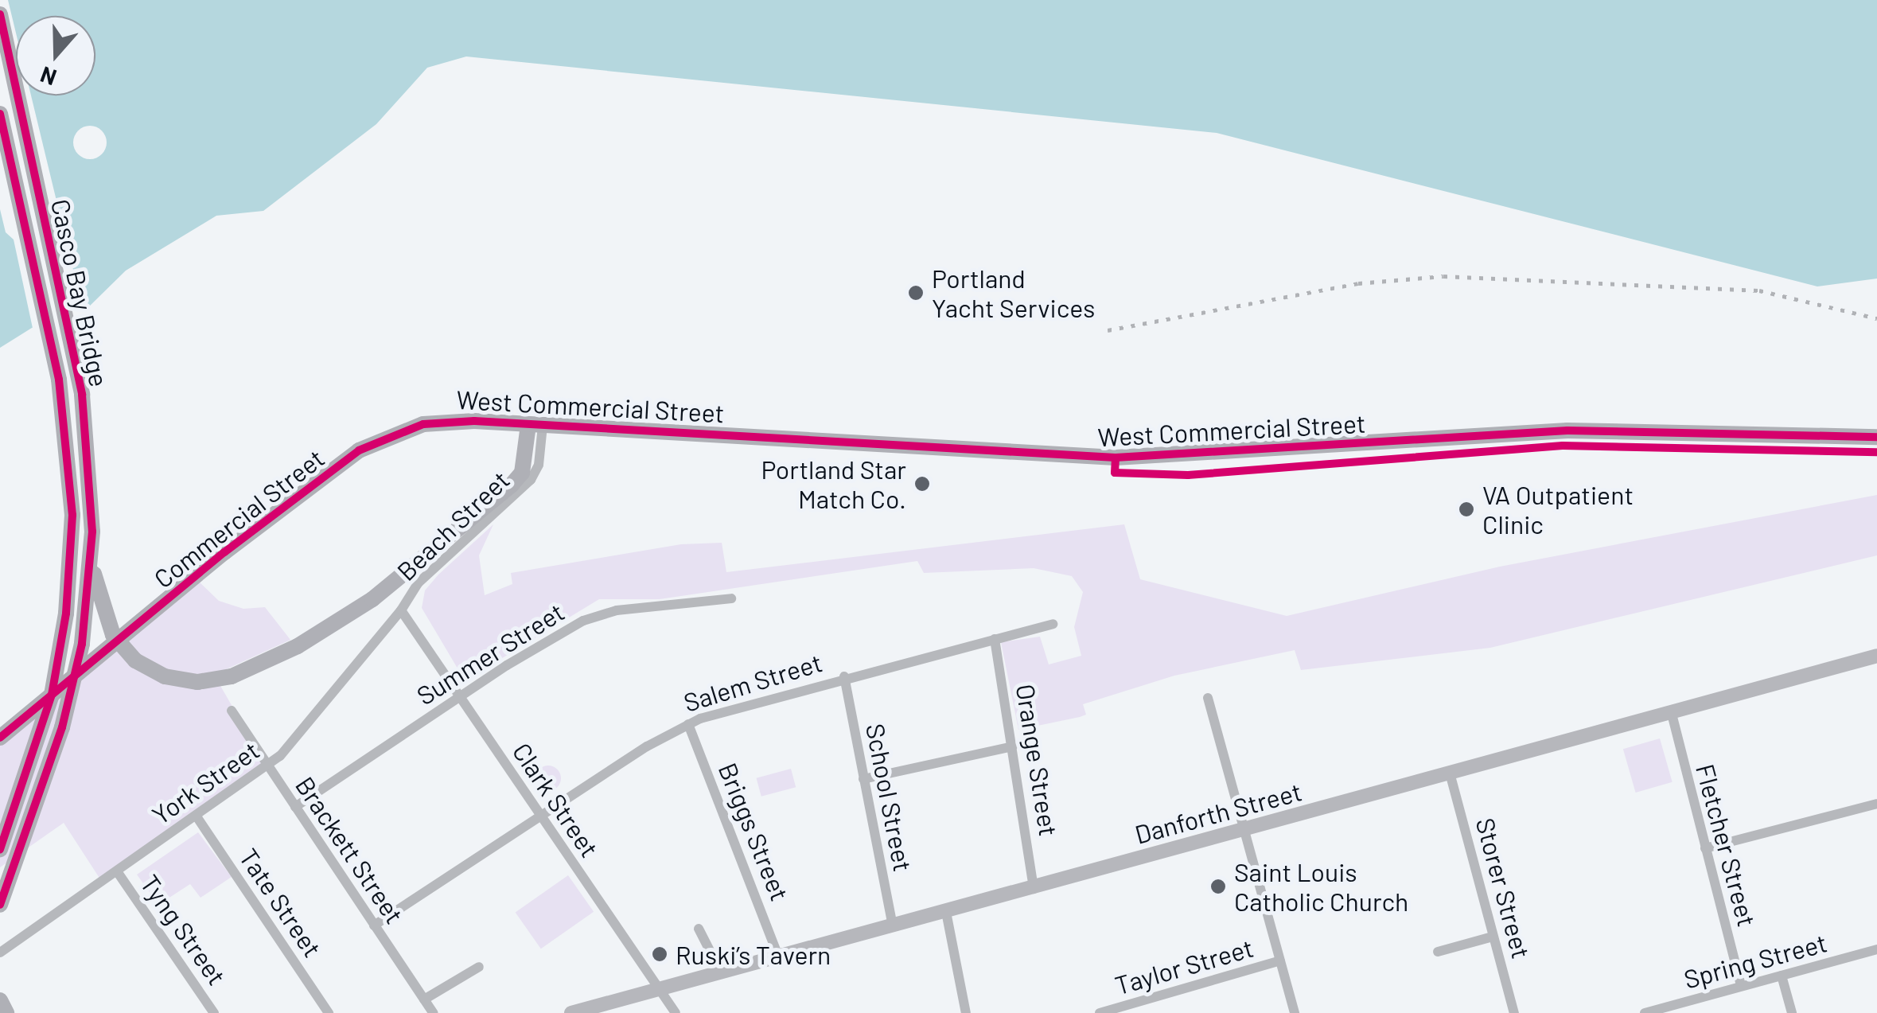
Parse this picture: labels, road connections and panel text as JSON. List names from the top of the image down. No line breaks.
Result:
{"streets":{"main road":["Casco Bay Bridge","West Commercial Street","Commercial Street"],"street":["Beach Street","Summer Street","Salem Street","Orange Street","York Street","School Street","Clark Street","Danforth Street","Briggs Street","Fletcher Street","Brackett Street","Storer Street","Tate Street","Tyng Street","Spring Street","Taylor Street"]},"crossings":[["West Commercial Street","Commercial Street"],["West Commercial Street","Beach Street"],["Beach Street","York Street"],["Beach Street","Clark Street"],["Summer Street","Clark Street"],["Summer Street","Brackett Street"],["Salem Street","Orange Street"],["Salem Street","School Street"],["Salem Street","Clark Street"],["Salem Street","Briggs Street"],["Salem Street","Brackett Street"],["Orange Street","Danforth Street"],["York Street","Clark Street"],["York Street","Brackett Street"],["York Street","Tate Street"],["York Street","Tyng Street"],["School Street","Danforth Street"],["Clark Street","Danforth Street"],["Danforth Street","Briggs Street"],["Danforth Street","Fletcher Street"],["Danforth Street","Storer Street"],["Fletcher Street","Spring Street"]],"places":["Portland Yacht Services","Portland Star Match Co.","VA Outpatient Clinic","Saint Louis Catholic Church","Ruski’s Tavern"],"north":"bottom"}
